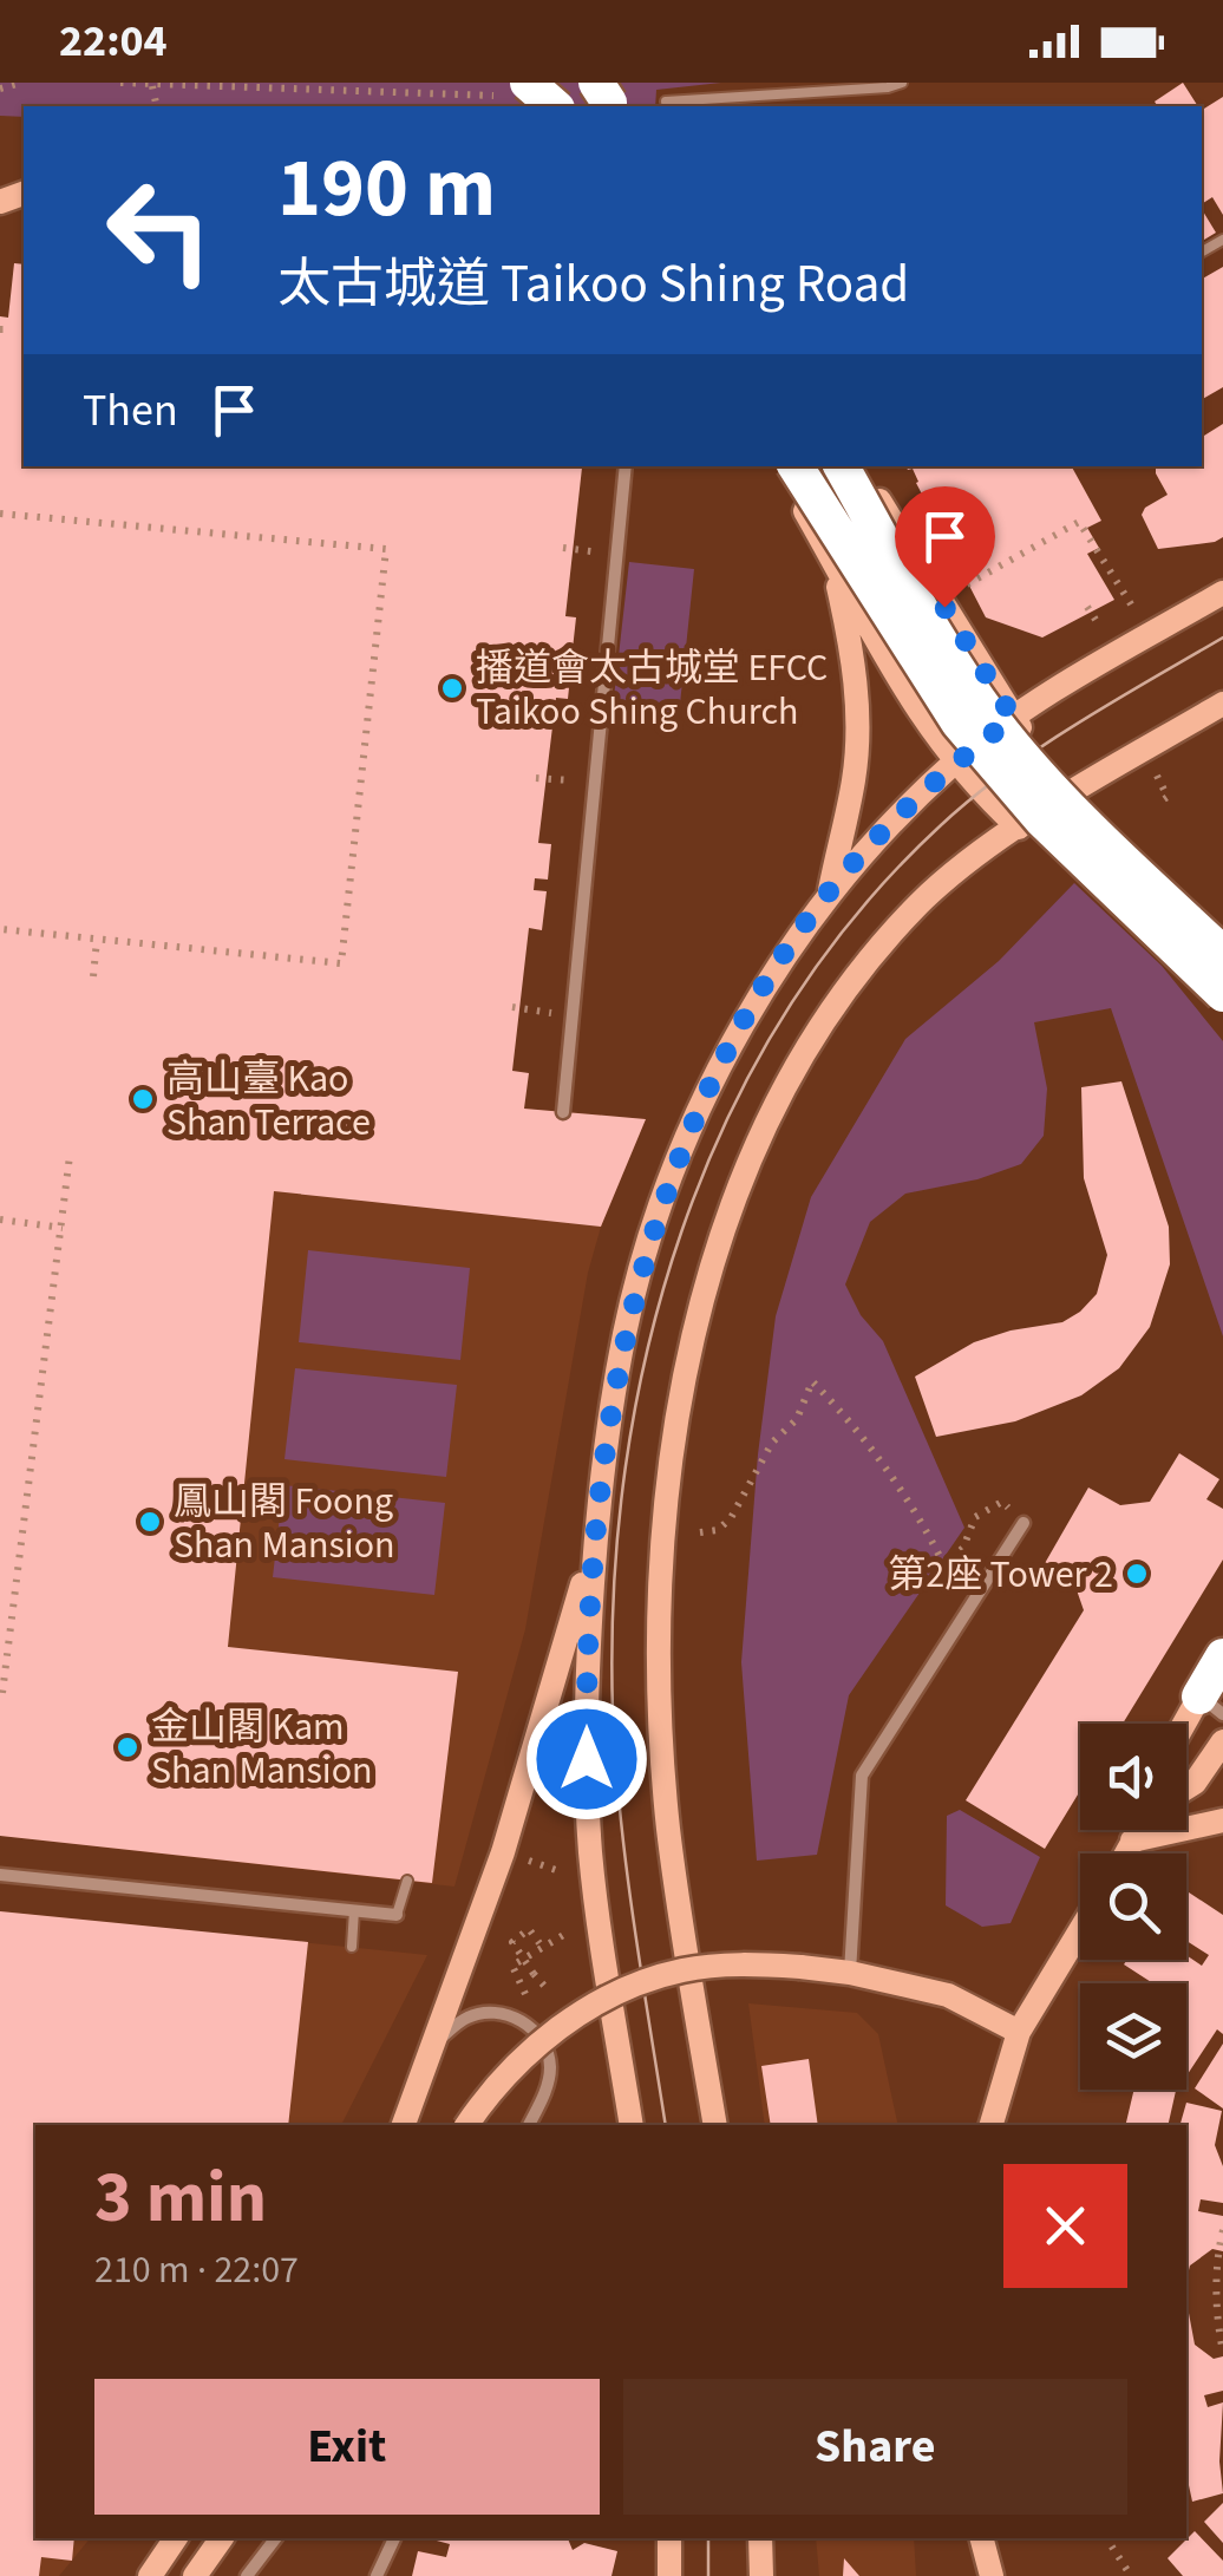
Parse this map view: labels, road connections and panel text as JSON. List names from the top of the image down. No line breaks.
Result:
{"places":["播道會太古城堂 EFCC Taikoo Shing Church","高山臺 Kao Shan Terrace","鳳山閣 Foong Shan Mansion","第2座 Tower 2","金山閣 Kam Shan Mansion"],"page":{"status":"22:04","turn":["190 m","太古城道 Taikoo Shing Road"],"then":"Then","heading":["3 min","210 m · 22:07"],"buttons":["Exit","Share"]}}
